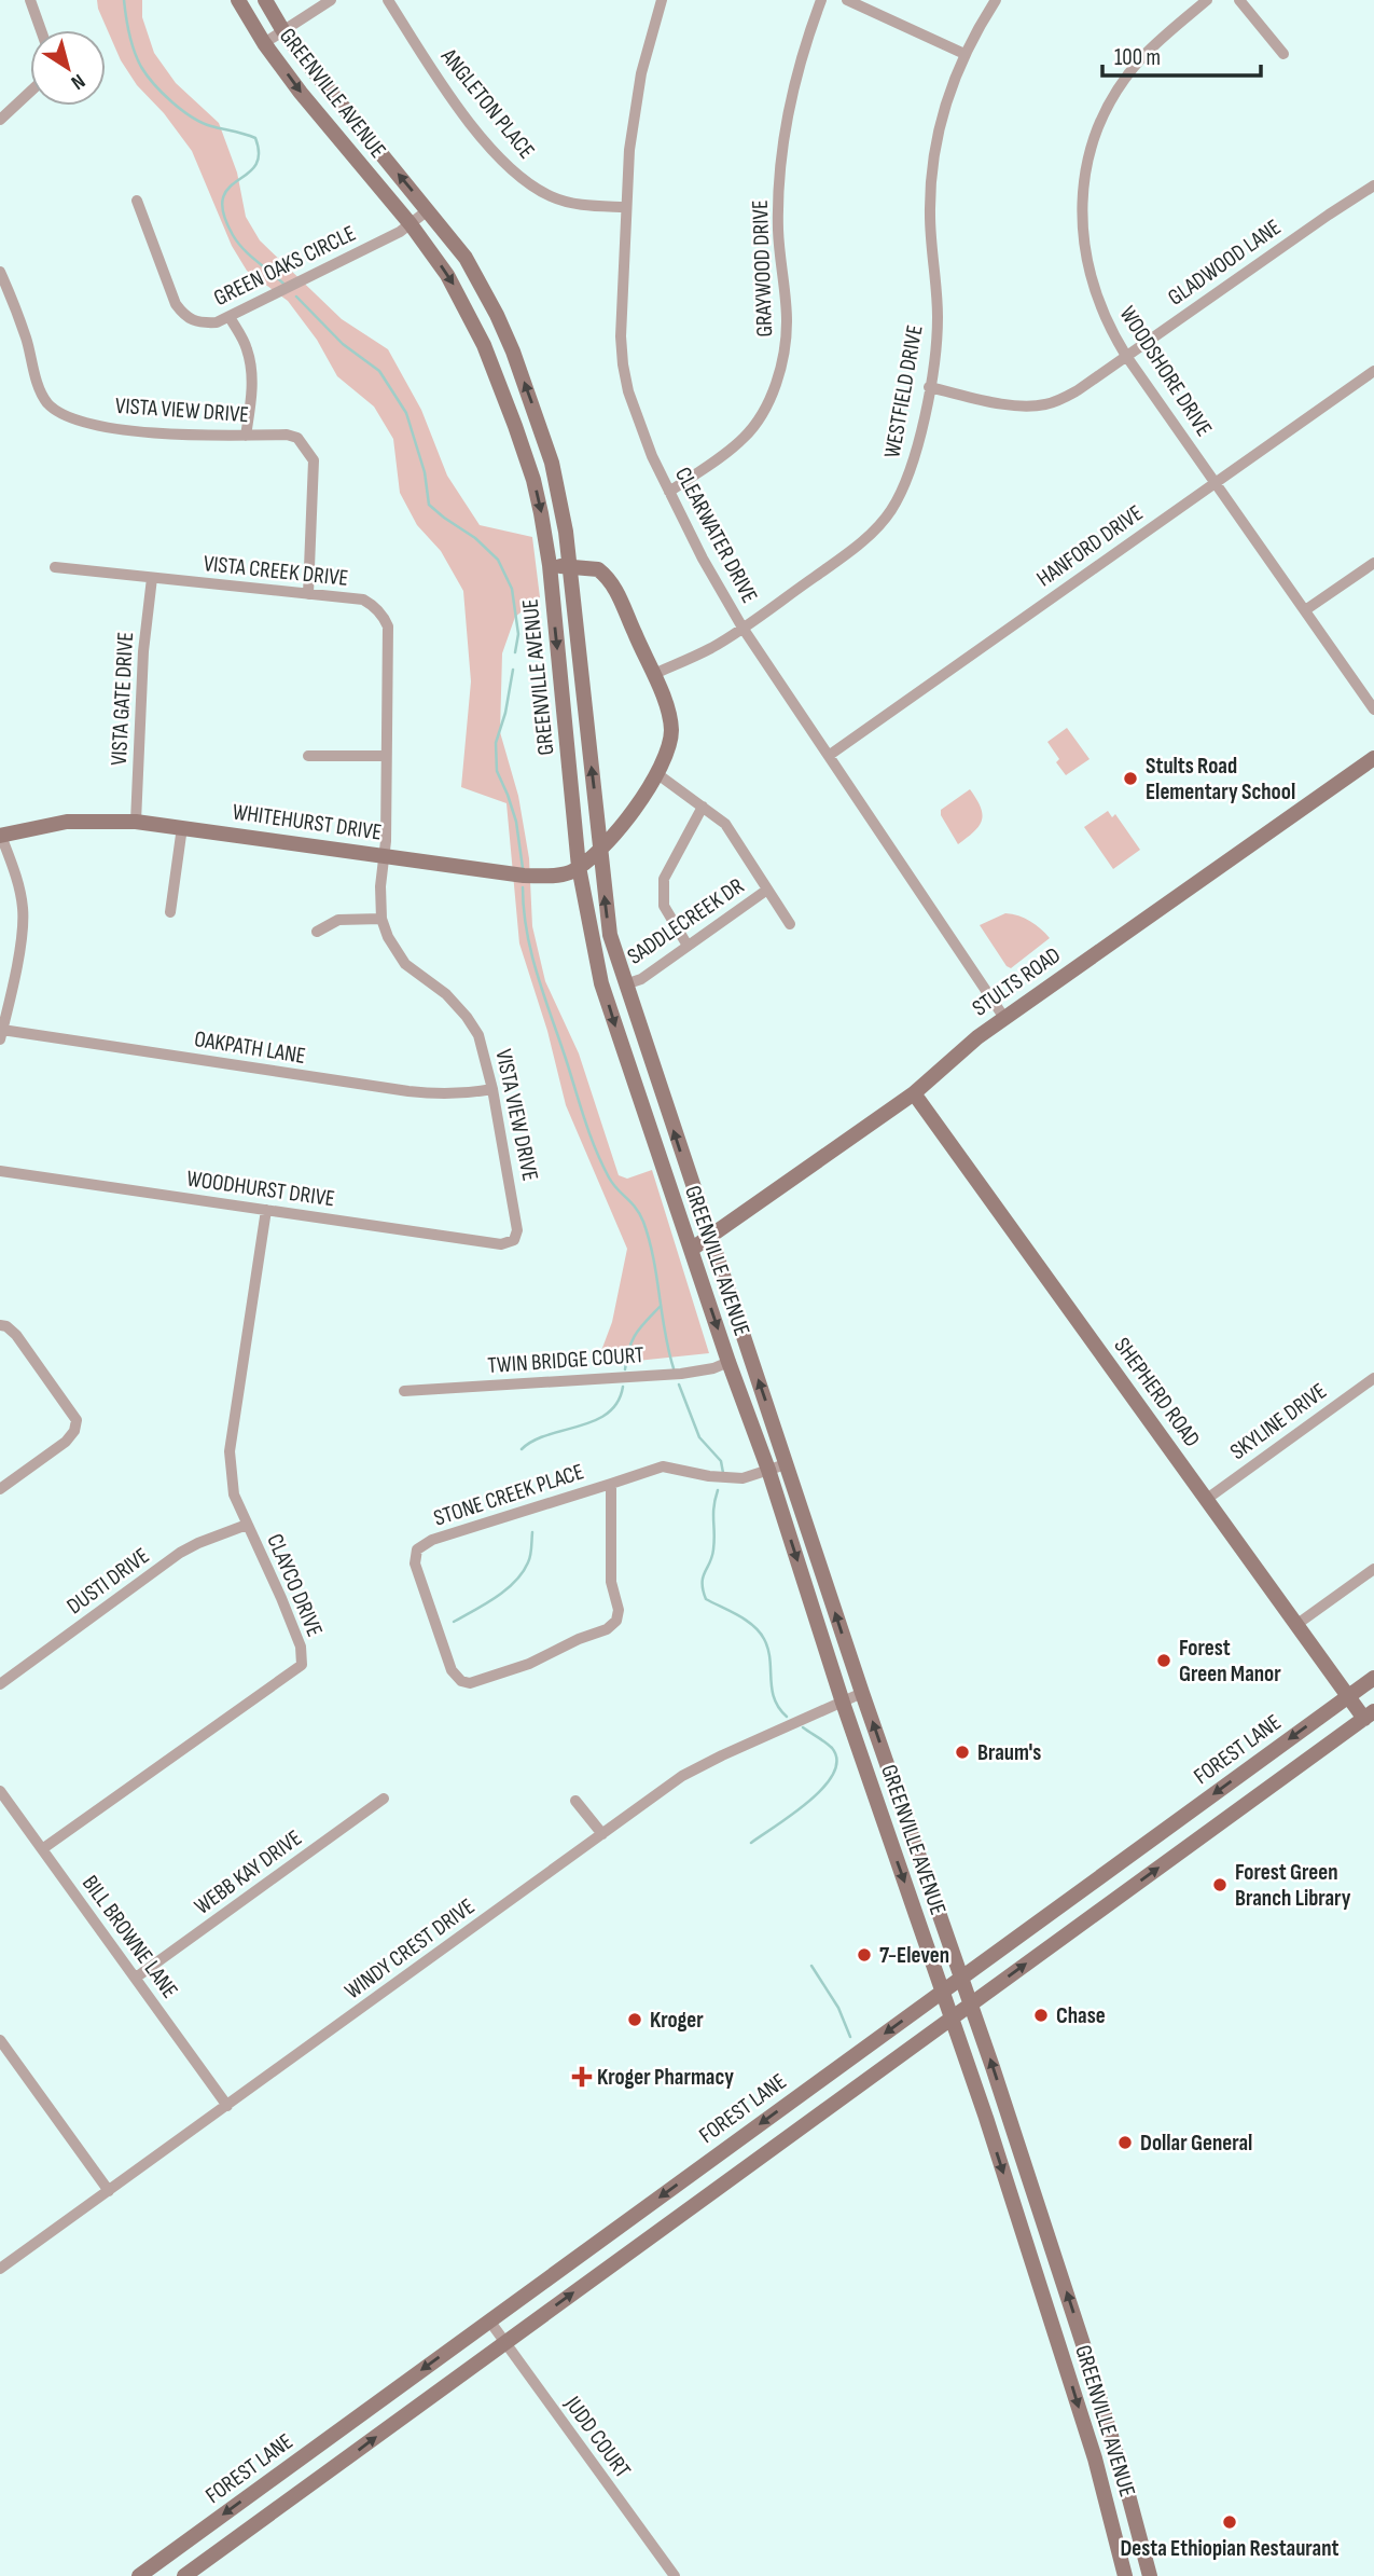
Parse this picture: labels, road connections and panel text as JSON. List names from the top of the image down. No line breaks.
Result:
{"streets":{"main road":["GREENVILLE AVENUE","WHITEHURST DRIVE","STULTS ROAD","SHEPHERD ROAD","FOREST LANE"],"street":["ANGLETON PLACE","GLADWOOD LANE","GREEN OAKS CIRCLE","GRAYWOOD DRIVE","WOODSHORE DRIVE","WESTFIELD DRIVE","VISTA VIEW DRIVE","CLEARWATER DRIVE","HANFORD DRIVE","VISTA CREEK DRIVE","VISTA GATE DRIVE","SADDLECREEK DR","OAKPATH LANE","WOODHURST DRIVE","TWIN BRIDGE COURT","SKYLINE DRIVE","STONE CREEK PLACE","DUSTI DRIVE","CLAYCO DRIVE","WEBB KAY DRIVE","BILL BROWNE LANE","WINDY CREST DRIVE","JUDD COURT"]},"crossings":[["GREENVILLE AVENUE","GREEN OAKS CIRCLE"],["GREENVILLE AVENUE","WHITEHURST DRIVE"],["GREENVILLE AVENUE","SADDLECREEK DR"],["GREENVILLE AVENUE","STULTS ROAD"],["GREENVILLE AVENUE","TWIN BRIDGE COURT"],["GREENVILLE AVENUE","STONE CREEK PLACE"],["GREENVILLE AVENUE","FOREST LANE"],["GREENVILLE AVENUE","WINDY CREST DRIVE"],["ANGLETON PLACE","CLEARWATER DRIVE"],["GLADWOOD LANE","WOODSHORE DRIVE"],["GLADWOOD LANE","WESTFIELD DRIVE"],["GRAYWOOD DRIVE","CLEARWATER DRIVE"],["WOODSHORE DRIVE","HANFORD DRIVE"],["WESTFIELD DRIVE","CLEARWATER DRIVE"],["WESTFIELD DRIVE","WHITEHURST DRIVE"],["VISTA VIEW DRIVE","VISTA CREEK DRIVE"],["VISTA VIEW DRIVE","WHITEHURST DRIVE"],["VISTA VIEW DRIVE","OAKPATH LANE"],["VISTA VIEW DRIVE","WOODHURST DRIVE"],["CLEARWATER DRIVE","HANFORD DRIVE"],["CLEARWATER DRIVE","STULTS ROAD"],["VISTA CREEK DRIVE","VISTA GATE DRIVE"],["VISTA CREEK DRIVE","WHITEHURST DRIVE"],["VISTA GATE DRIVE","WHITEHURST DRIVE"],["STULTS ROAD","SHEPHERD ROAD"],["WOODHURST DRIVE","CLAYCO DRIVE"],["SHEPHERD ROAD","SKYLINE DRIVE"],["SHEPHERD ROAD","FOREST LANE"],["DUSTI DRIVE","CLAYCO DRIVE"],["CLAYCO DRIVE","BILL BROWNE LANE"],["FOREST LANE","JUDD COURT"],["WEBB KAY DRIVE","BILL BROWNE LANE"],["BILL BROWNE LANE","WINDY CREST DRIVE"]],"places":{"other":["Stults Road Elementary School","Forest Green Manor","Braum's","Forest Green Branch Library","7-Eleven","Chase","Kroger","Dollar General","Desta Ethiopian Restaurant"],"health":["Kroger Pharmacy"]},"scale_bar":"100 m","north":"bottom right"}
